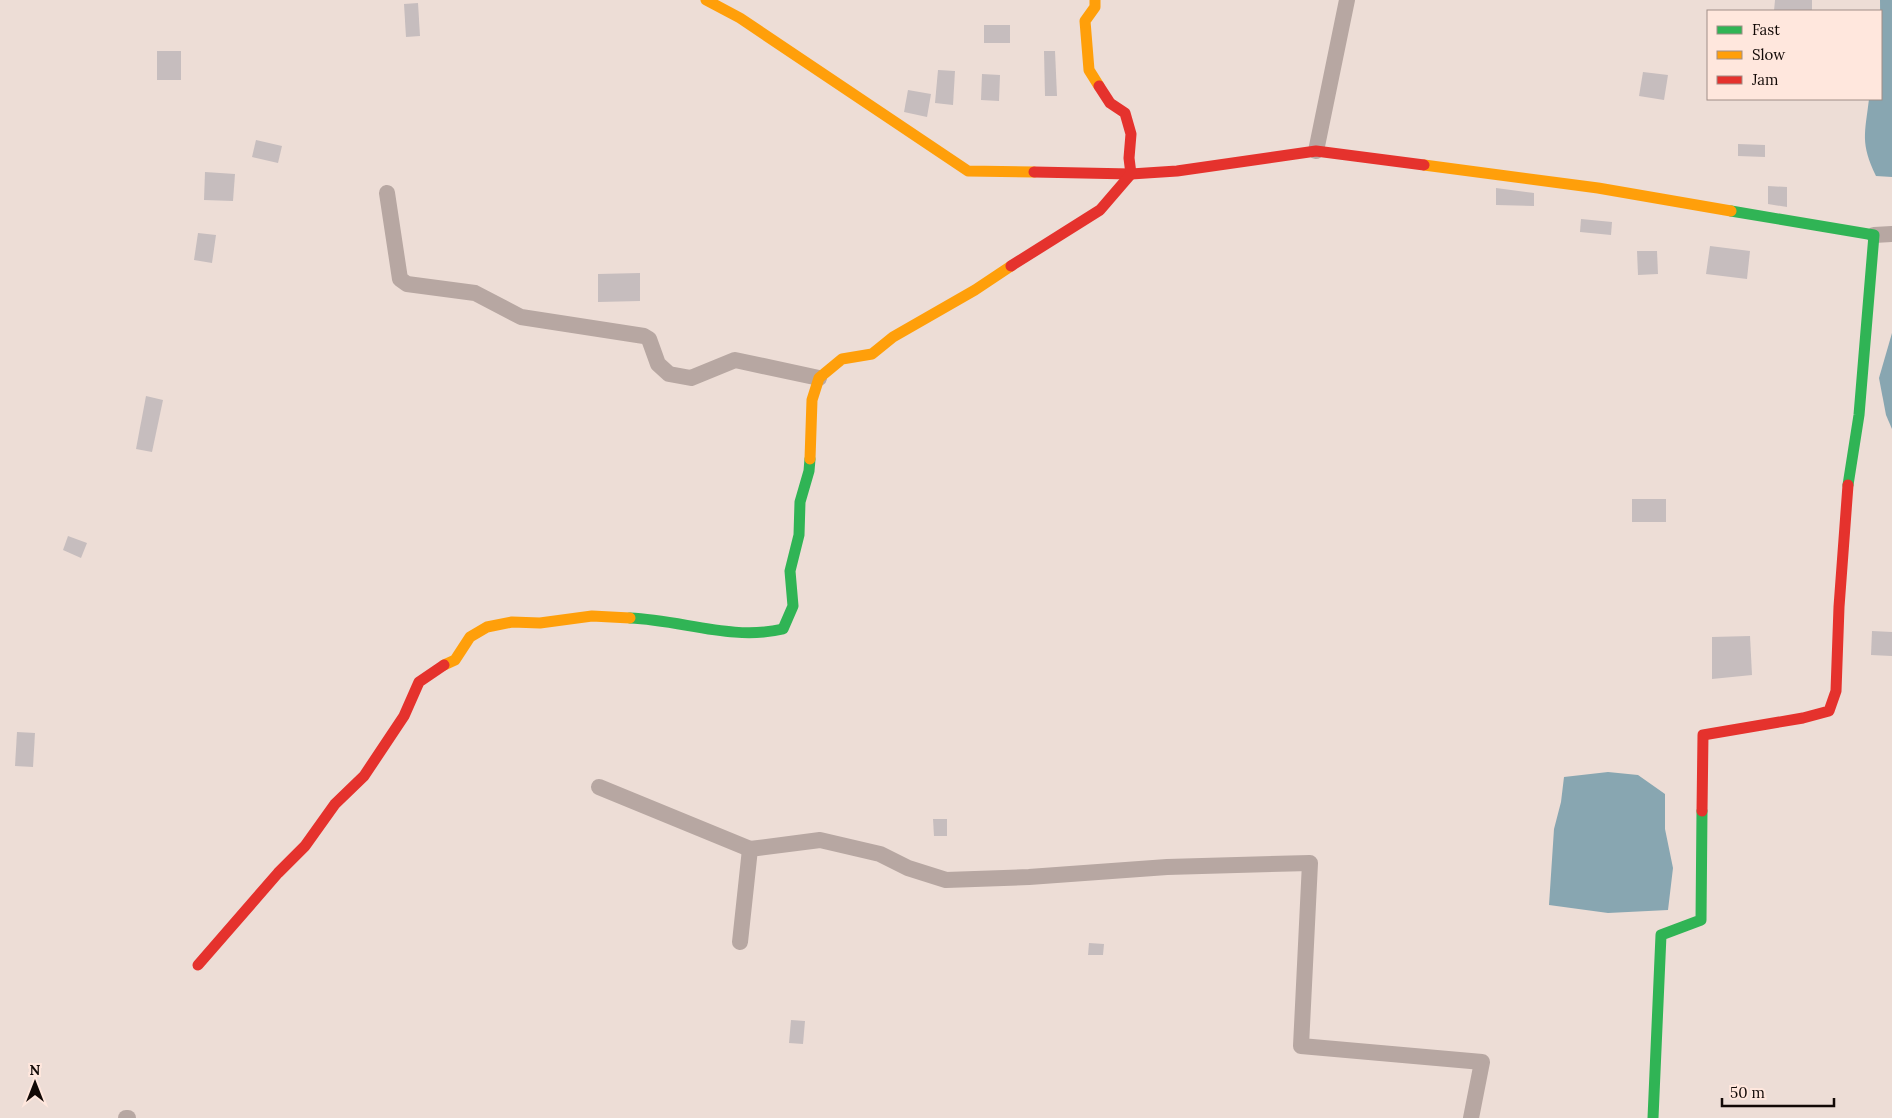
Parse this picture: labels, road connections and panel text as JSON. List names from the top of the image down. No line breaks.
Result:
{"legend":["Fast","Slow","Jam"],"scale_bar":"50 m","north":"top"}
